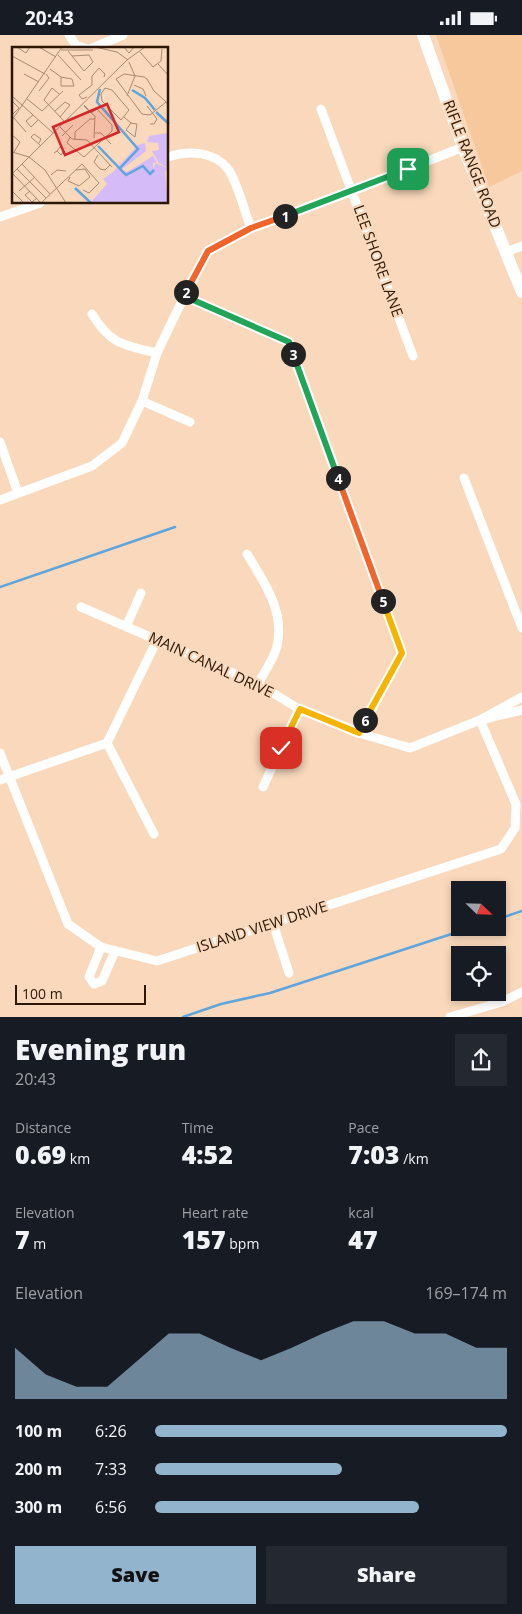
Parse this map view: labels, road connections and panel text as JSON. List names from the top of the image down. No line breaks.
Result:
{"streets":{"main road":["RIFLE RANGE ROAD"],"street":["LEE SHORE LANE","MAIN CANAL DRIVE","ISLAND VIEW DRIVE"]},"crossings":[["MAIN CANAL DRIVE","ISLAND VIEW DRIVE"]],"scale_bar":"100 m","north":"bottom right","page":{"status":"20:43","pins":["1","2","3","4","5","6"],"scale":"100 m","heading":["Evening run","20:43"],"stats":[["Distance","0.69 km"],["Time","4:52"],["Pace","7:03 /km"],["Elevation","7 m"],["Heart rate","157 bpm"],["kcal","47"]],"chart":["Elevation","169–174 m"],"list":[{"name":"100 m","note":"6:26"},{"name":"200 m","note":"7:33"},{"name":"300 m","note":"6:56"}],"buttons":["Save","Share"]}}
